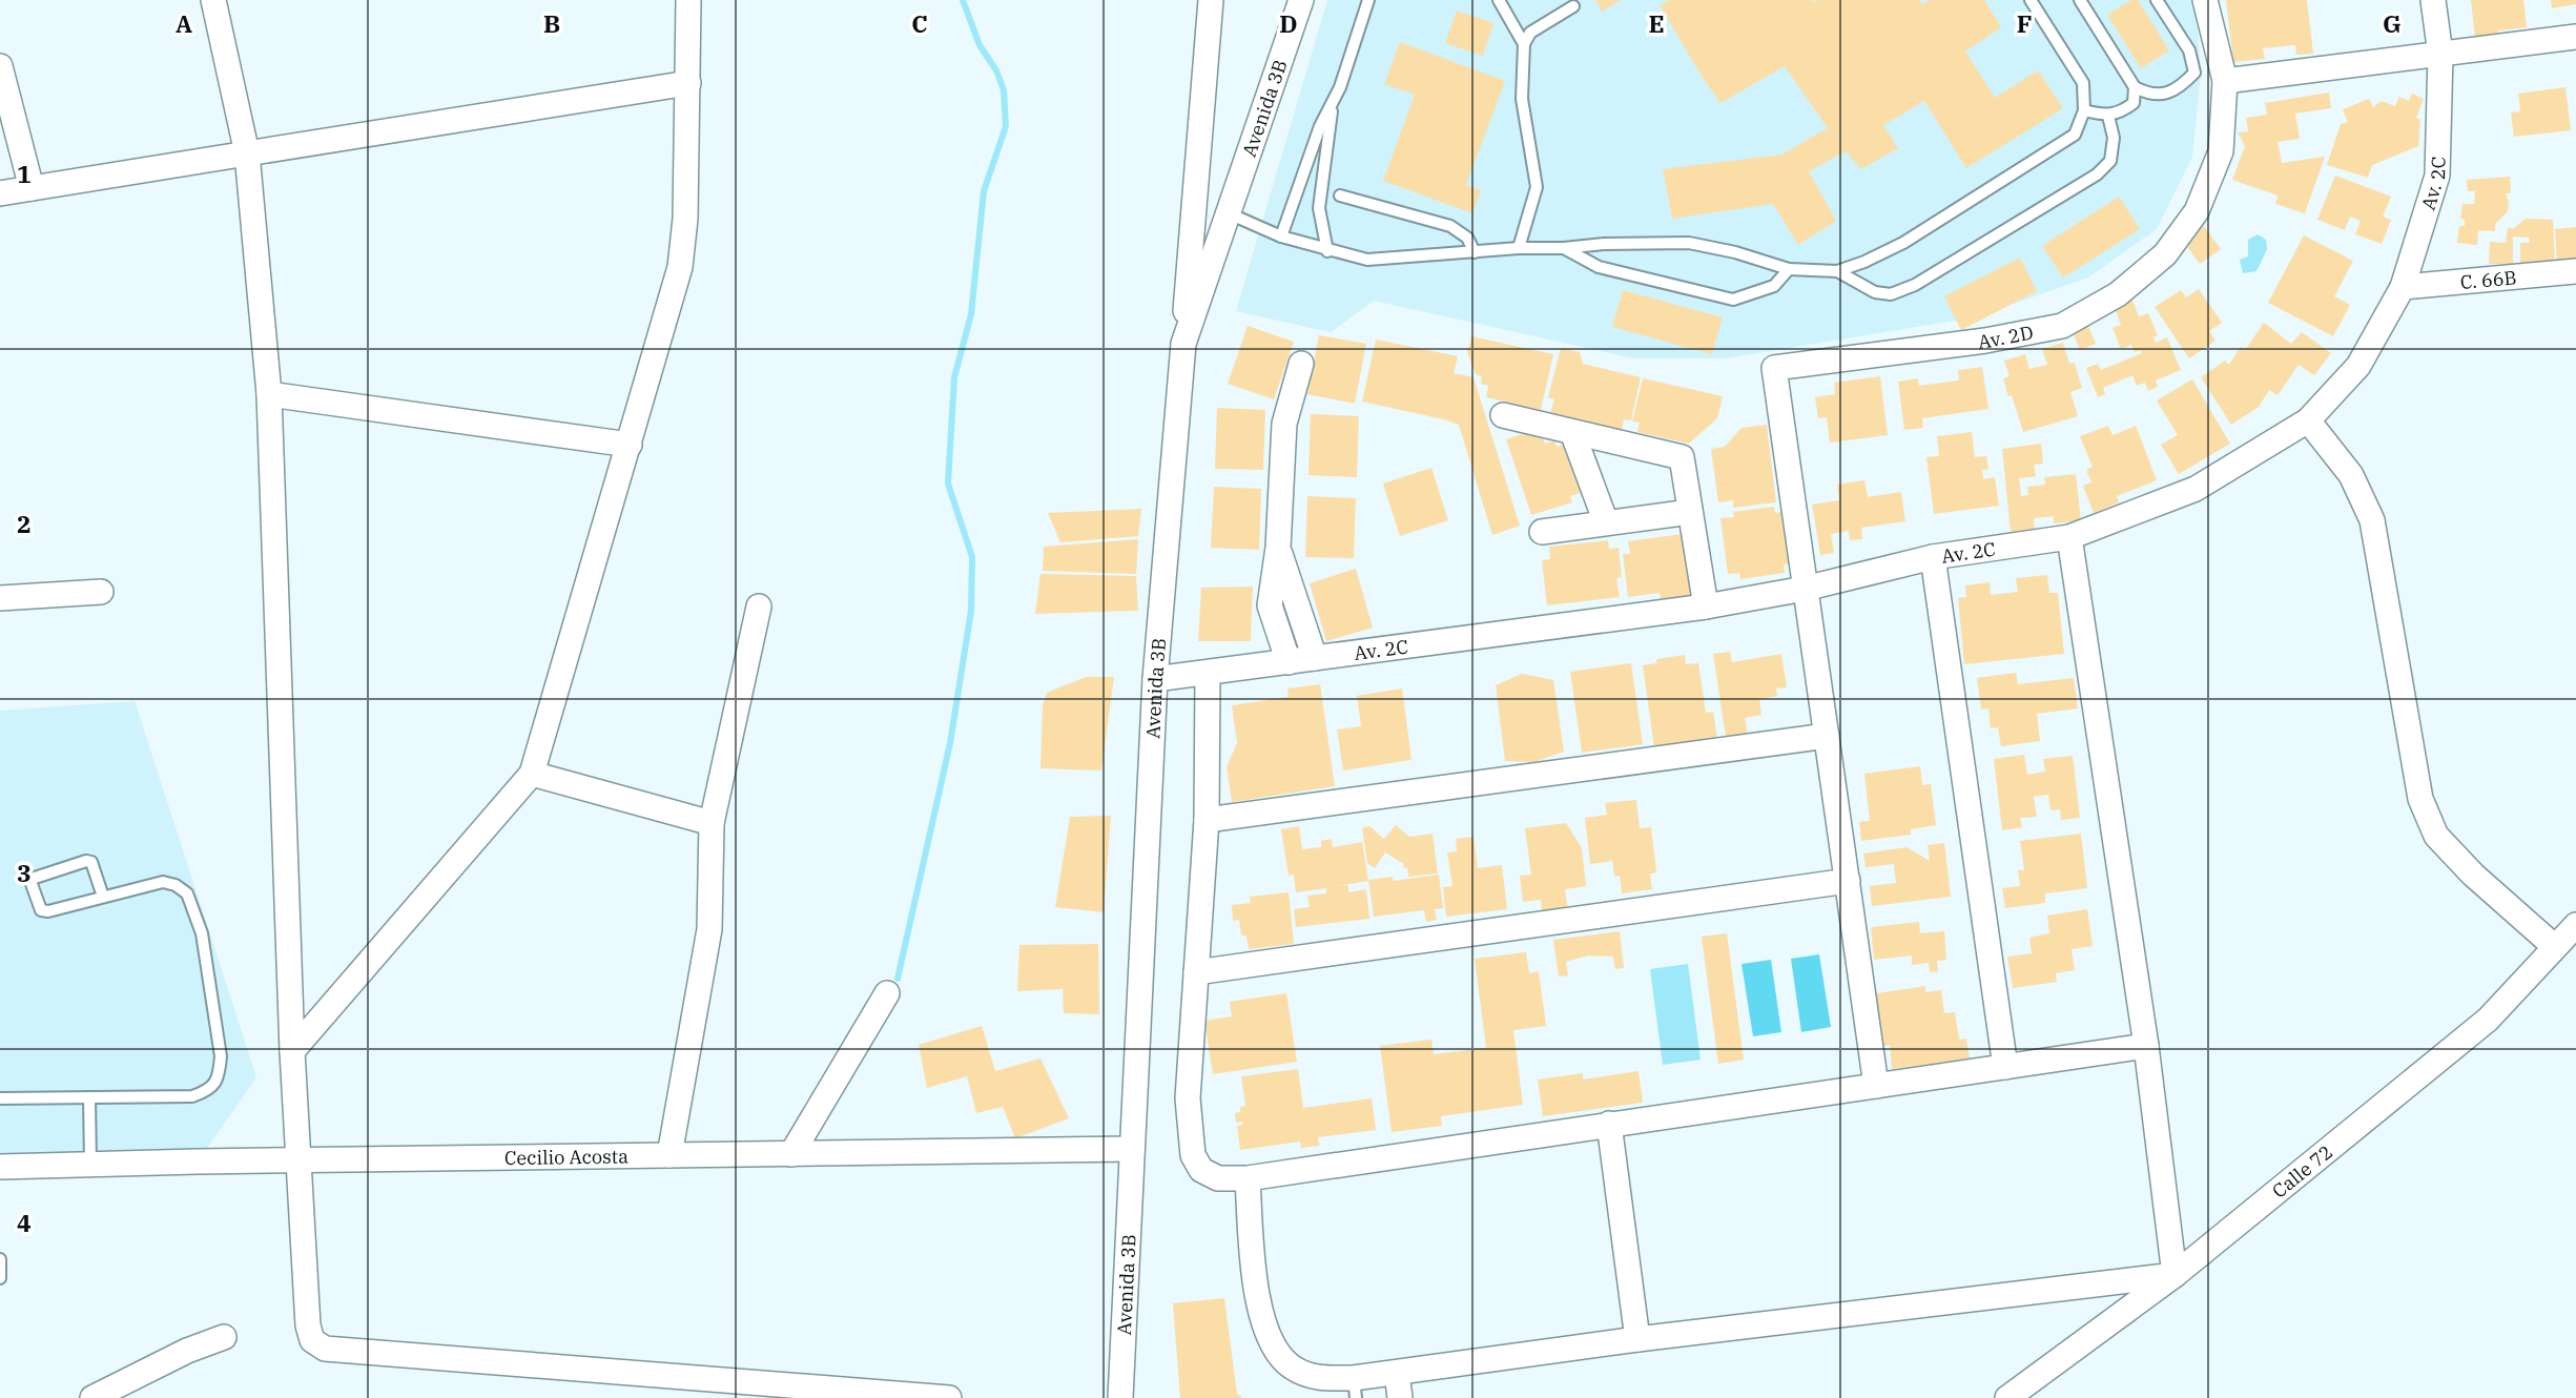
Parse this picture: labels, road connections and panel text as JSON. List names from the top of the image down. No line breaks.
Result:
{"streets":{"street":["Avenida 3B","Av. 2C","C. 66B","Av. 2D","Cecilio Acosta","Calle 72"]},"crossings":[["Avenida 3B","Av. 2C"],["Avenida 3B","Cecilio Acosta"],["Av. 2C","C. 66B"],["Av. 2C","Av. 2D"]],"grid":{"columns":["A","B","C","D","E","F","G"],"rows":["1","2","3","4"]}}
